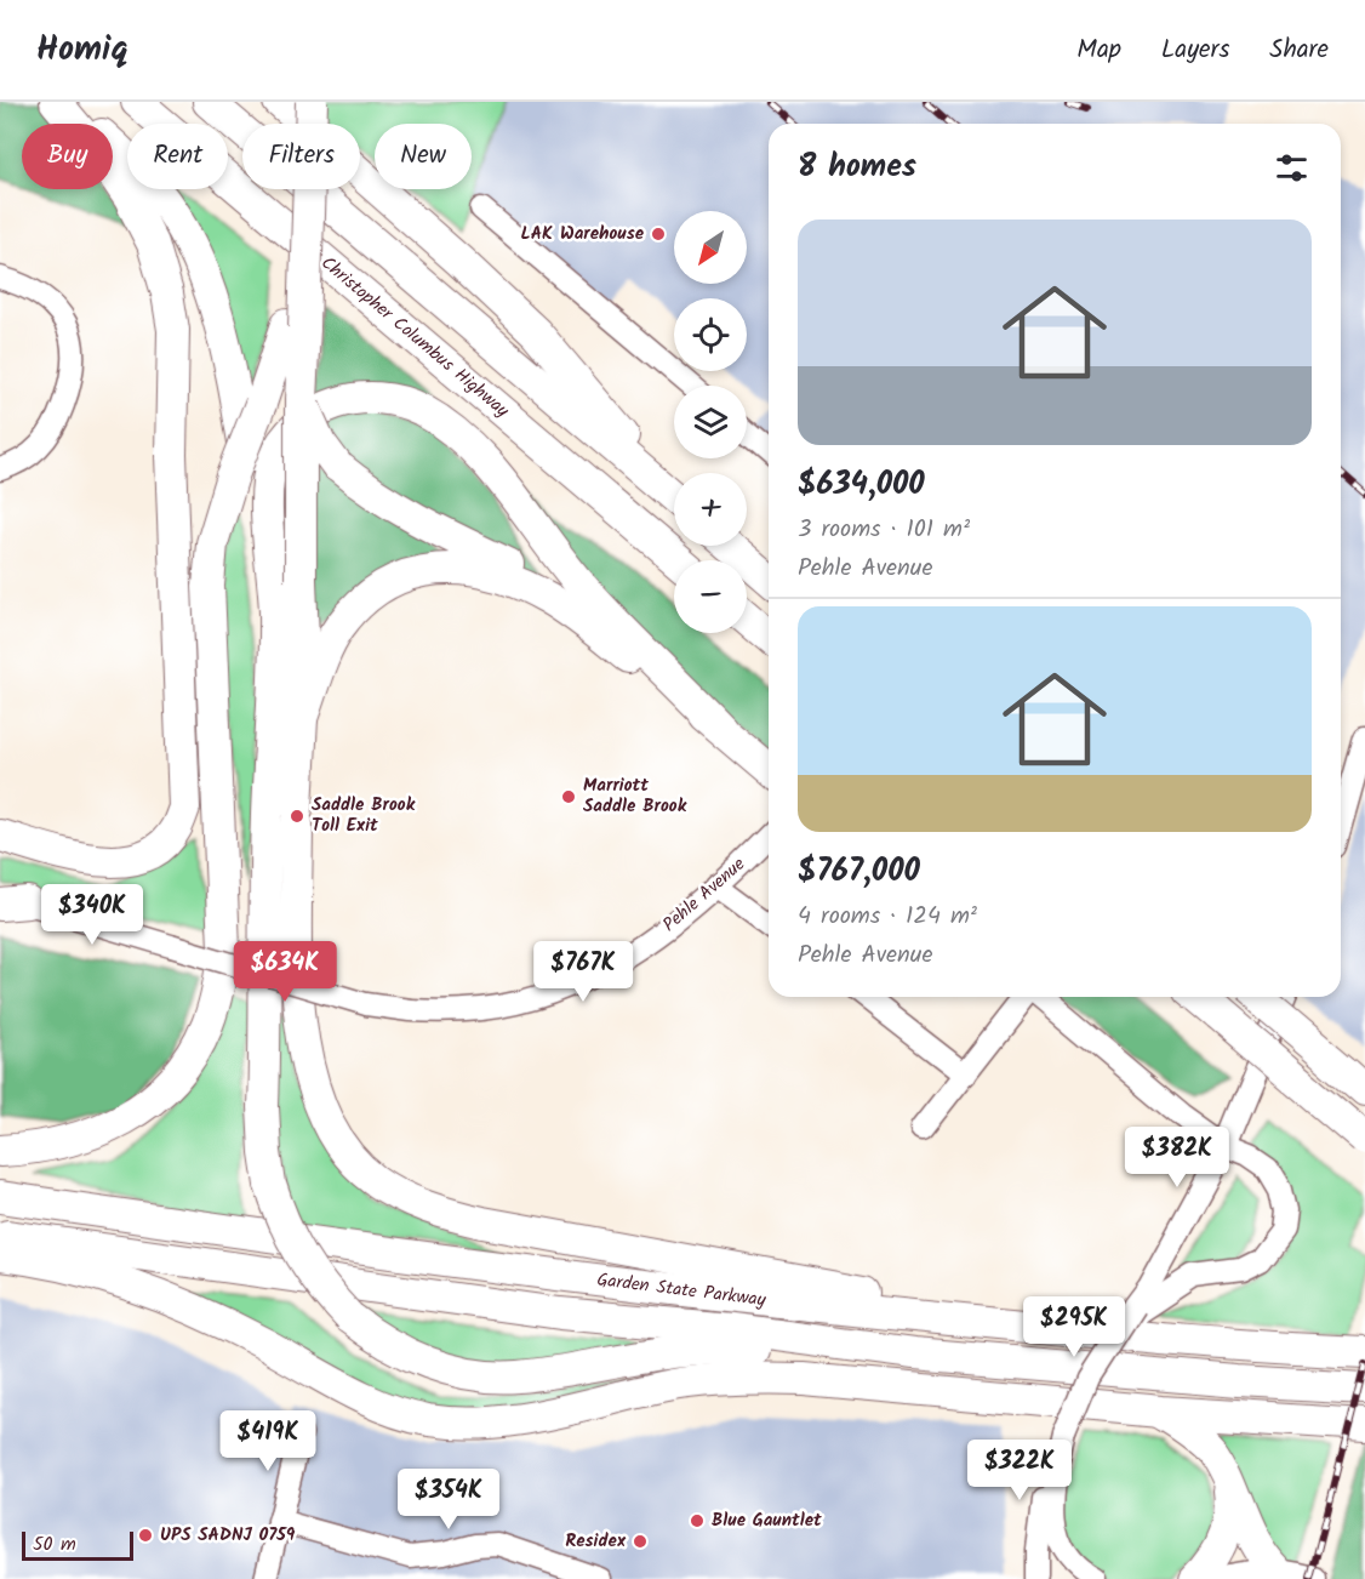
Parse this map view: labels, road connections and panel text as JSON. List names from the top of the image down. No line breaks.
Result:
{"streets":{"highway":["Christopher Columbus Highway","Garden State Parkway"],"street":["Pehle Avenue"]},"places":["LAK Warehouse","Marriott Saddle Brook","Saddle Brook Toll Exit","Blue Gauntlet","UPS SADNJ 0759","Residex"],"scale_bar":"50 m","north":"bottom left","page":{"header":"Homiq","nav":["Map","Layers","Share"],"chip":["Buy","Rent","Filters","New"],"heading":"8 homes","map_buttons":["+","−"],"list":[{"name":"$634,000","note":"3 rooms · 101 m² · Pehle Avenue"},{"name":"$767,000","note":"4 rooms · 124 m² · Pehle Avenue"}],"price":["$340K","$634K","$767K","$382K","$295K","$419K","$322K","$354K"],"scale":"50 m"}}
